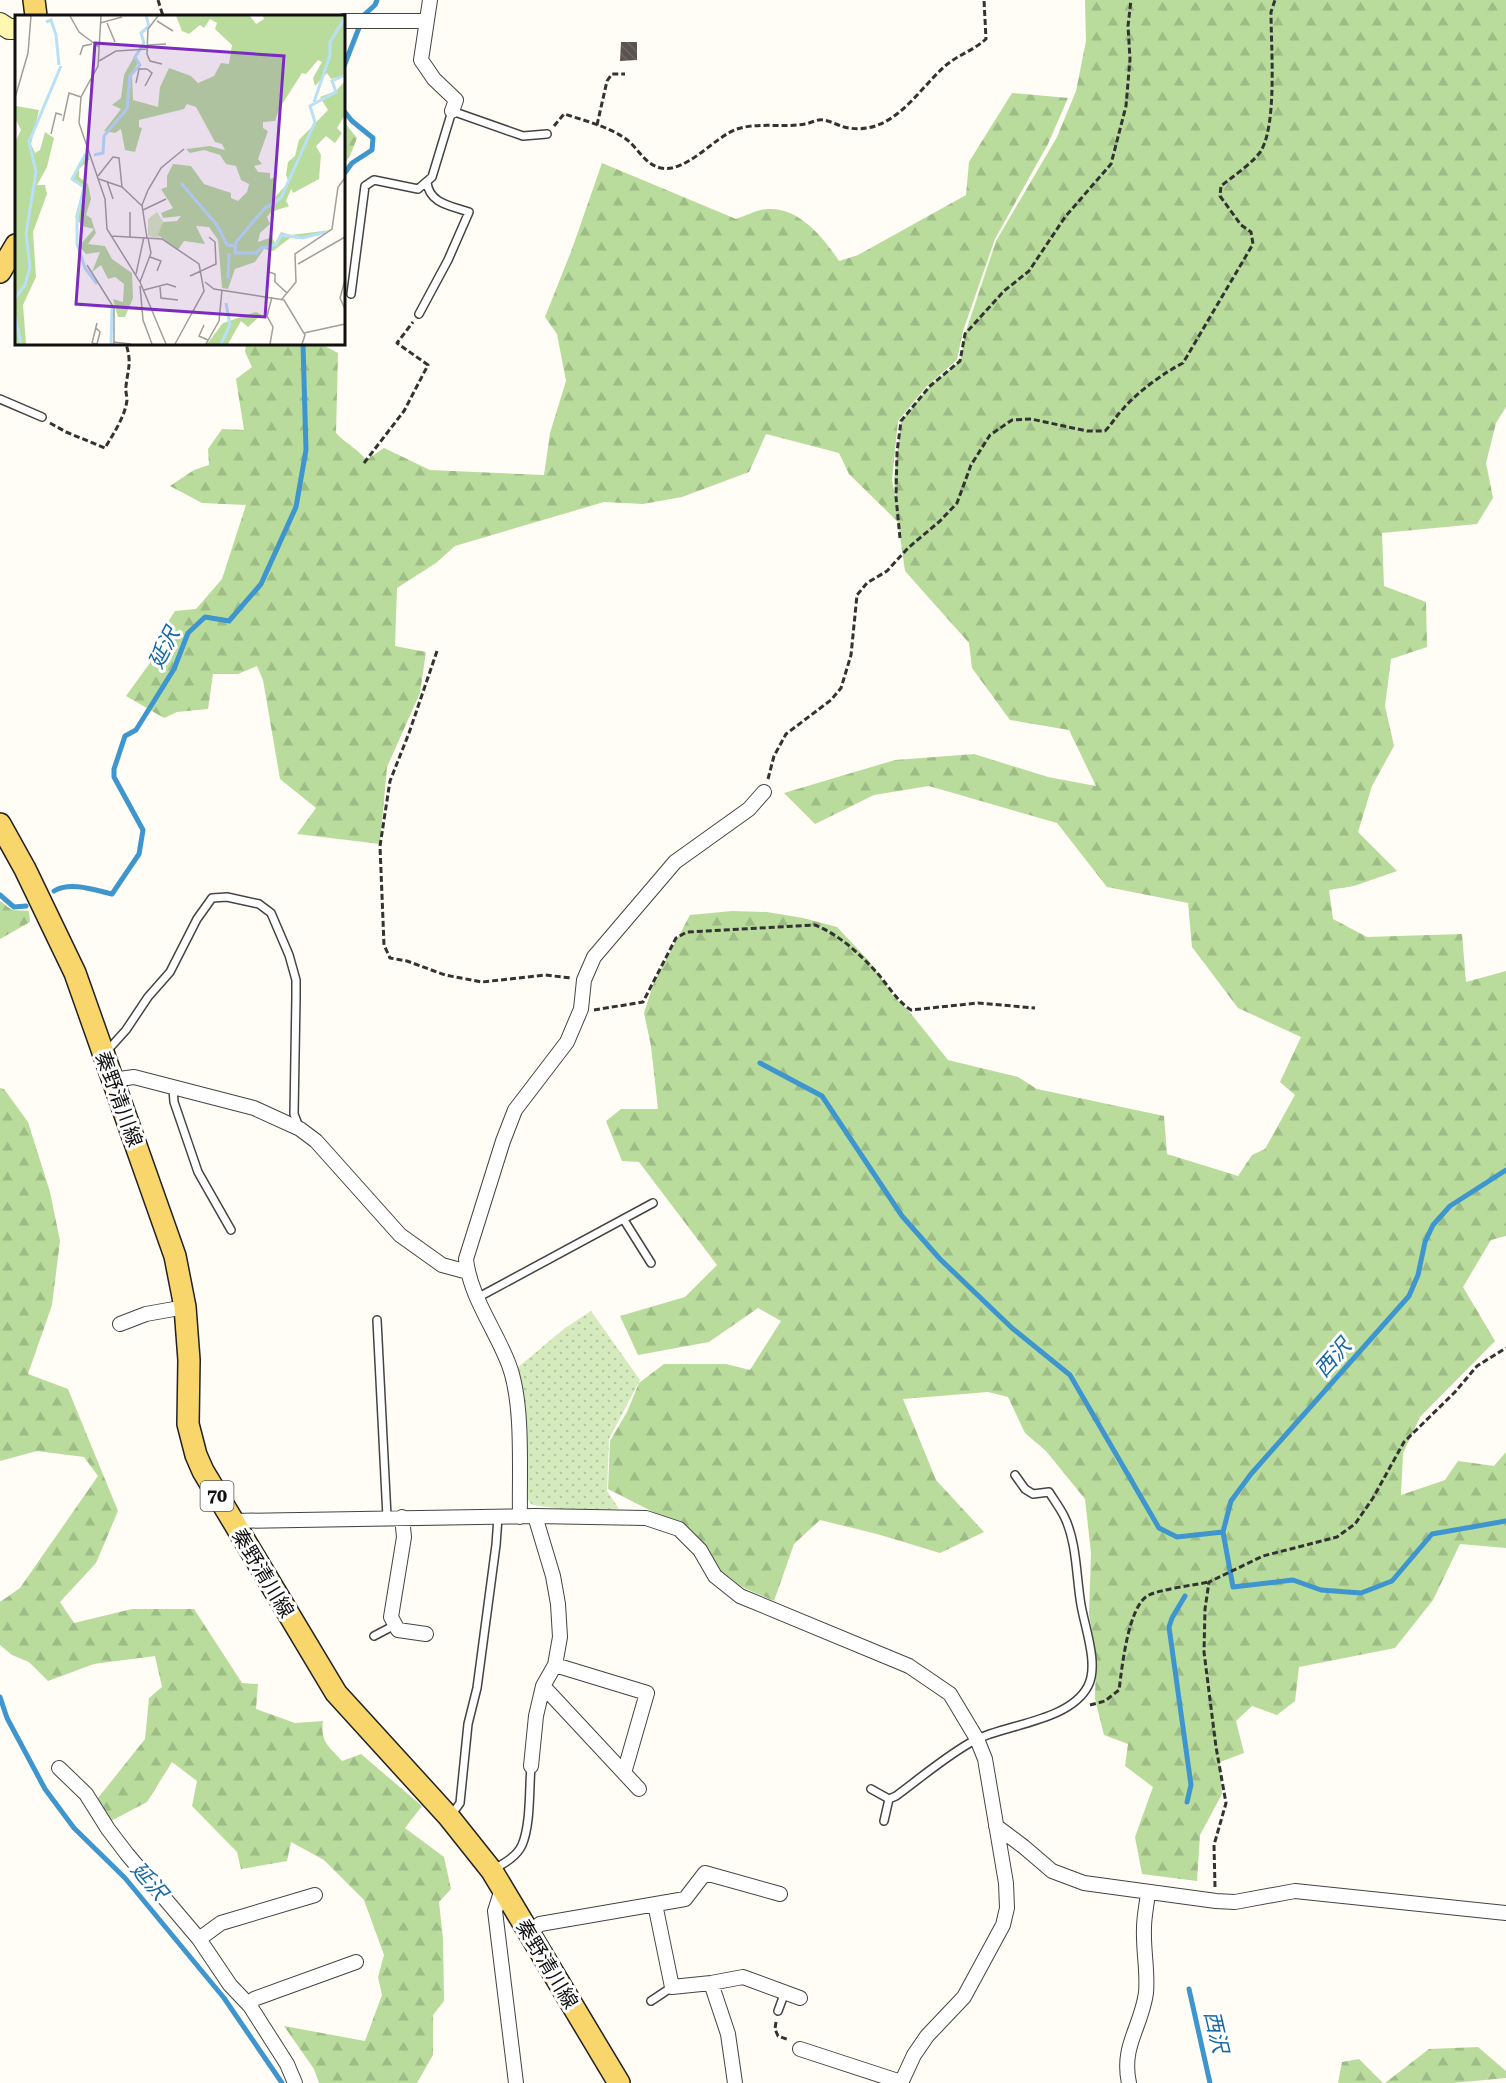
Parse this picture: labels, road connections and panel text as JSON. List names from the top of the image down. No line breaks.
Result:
{"streets":{"main road":["秦野清川線","70"]},"water":["延沢","西沢"]}
